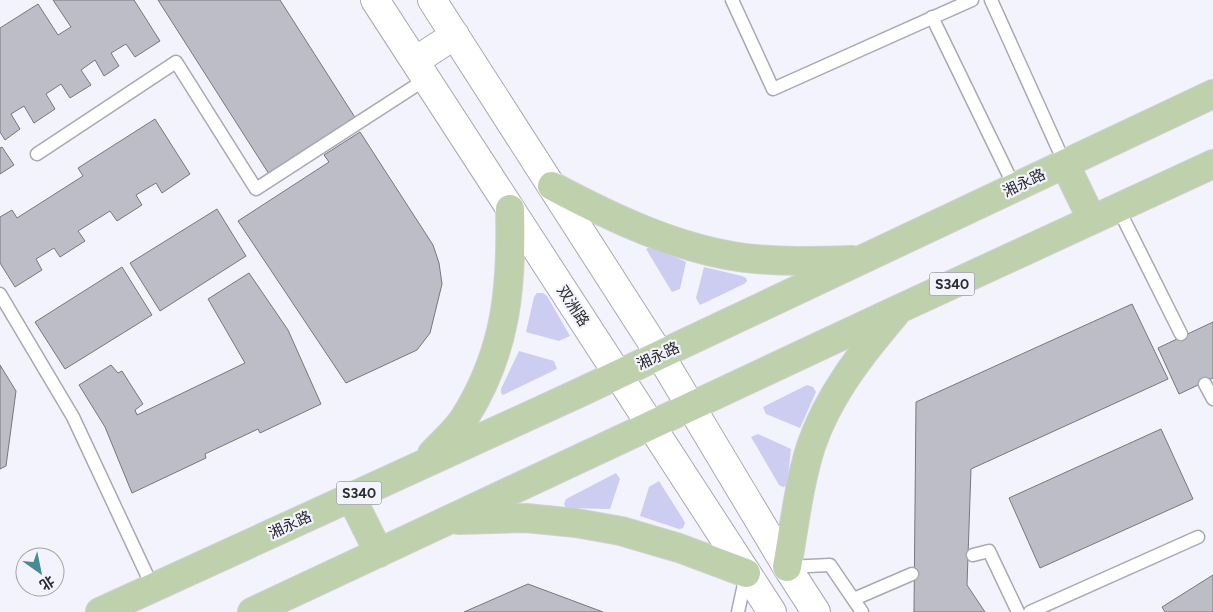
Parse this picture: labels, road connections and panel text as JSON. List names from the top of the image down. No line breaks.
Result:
{"streets":{"main road":["湘永路","S340","双洲路"]},"crossings":[["湘永路","双洲路"],["S340","双洲路"]],"north":"bottom right"}
